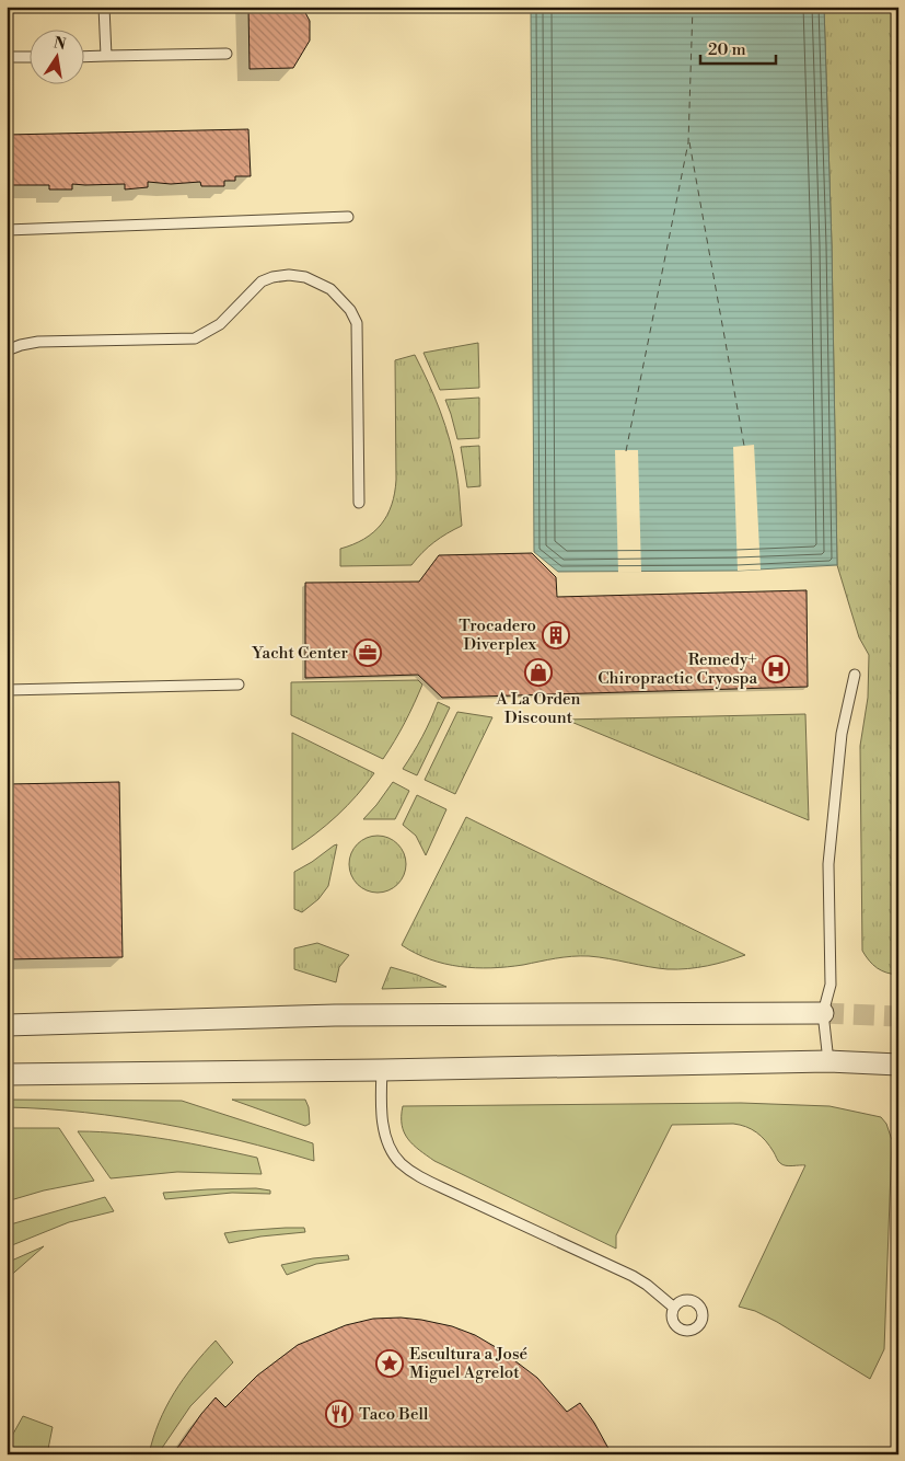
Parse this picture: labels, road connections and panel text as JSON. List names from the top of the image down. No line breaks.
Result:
{"places":{"building":["Trocadero Diverplex"],"office":["Yacht Center"],"hospital":["Remedy+ Chiropractic Cryospa"],"shop":["A La Orden Discount"],"place":["Escultura a José Miguel Agrelot"],"restaurant":["Taco Bell"]},"scale_bar":"20 m","north":"top"}
